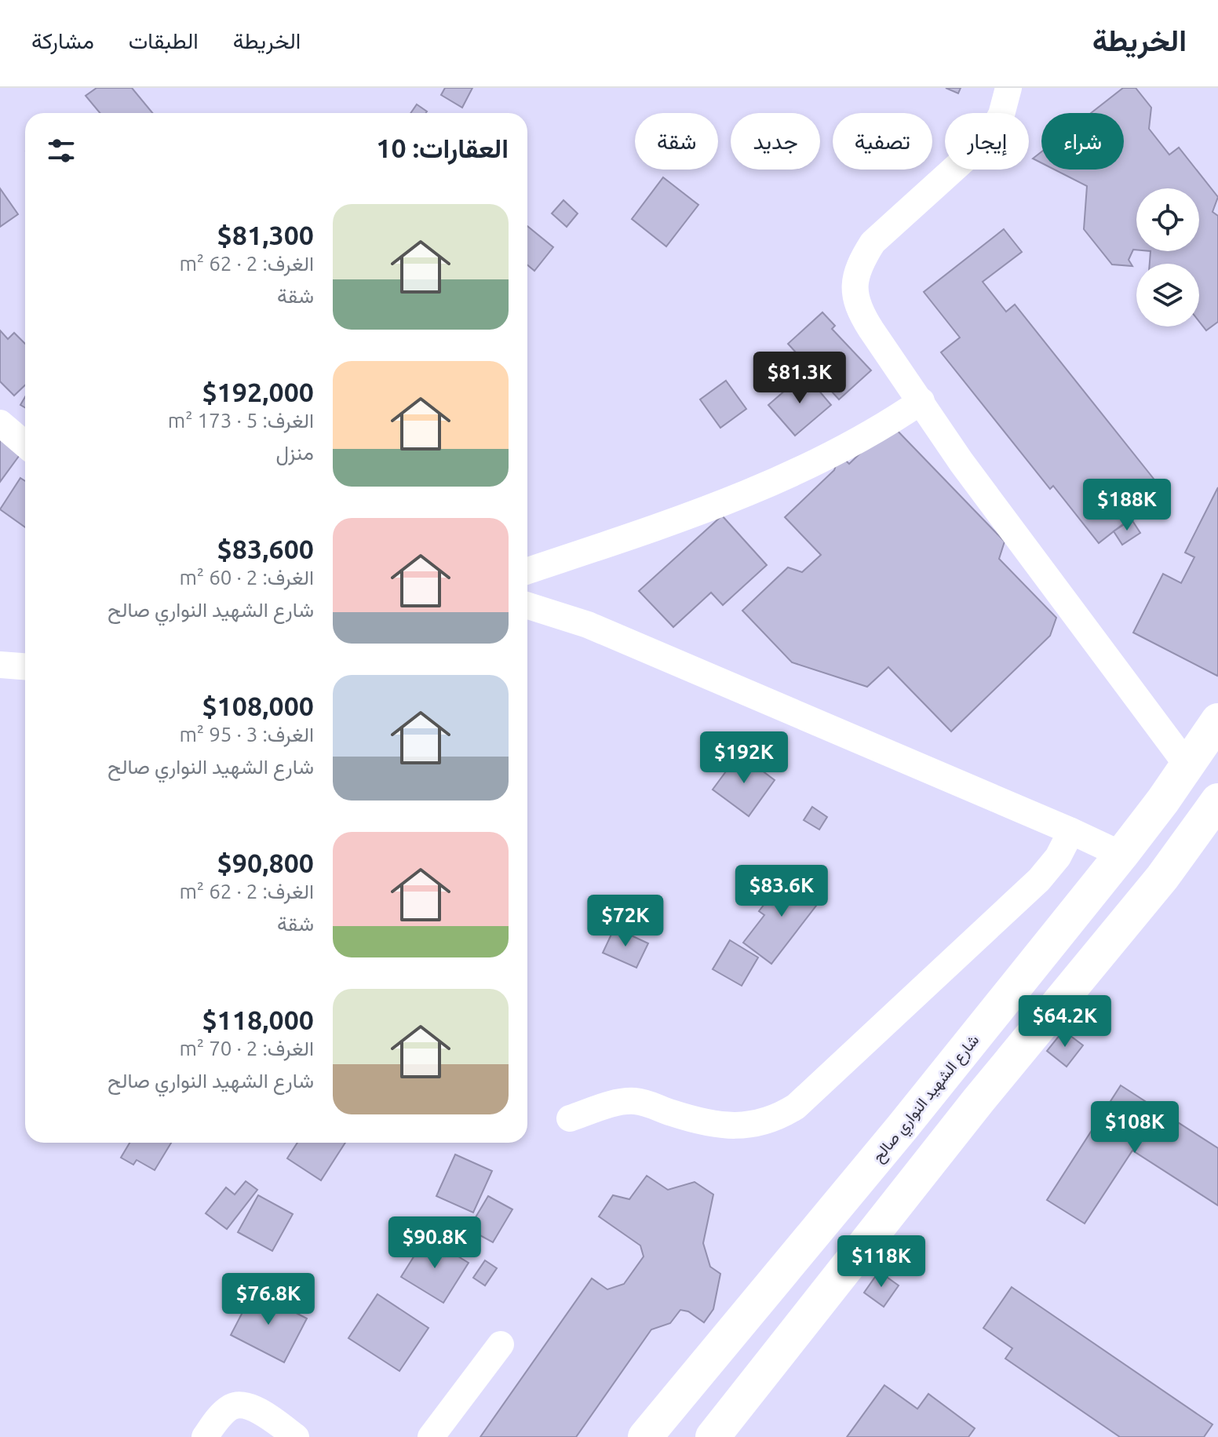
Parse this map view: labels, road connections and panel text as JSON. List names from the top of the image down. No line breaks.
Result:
{"streets":{"street":["شارع الشهيد النواري صالح"]},"page":{"header":"الخريطة","nav":["الخريطة","الطبقات","مشاركة"],"chip":["شراء","إيجار","تصفية","جديد","شقة"],"heading":"العقارات: 10","list":[{"name":"$81,300","note":"الغرف: 2 · 62 m² · شقة"},{"name":"$192,000","note":"الغرف: 5 · 173 m² · منزل"},{"name":"$83,600","note":"الغرف: 2 · 60 m² · شارع الشهيد النواري صالح"},{"name":"$108,000","note":"الغرف: 3 · 95 m² · شارع الشهيد النواري صالح"},{"name":"$90,800","note":"الغرف: 2 · 62 m² · شقة"},{"name":"$118,000","note":"الغرف: 2 · 70 m² · شارع الشهيد النواري صالح"}],"price":["$81.3K","$188K","$192K","$83.6K","$72K","$64.2K","$108K","$90.8K","$118K","$76.8K"]}}
